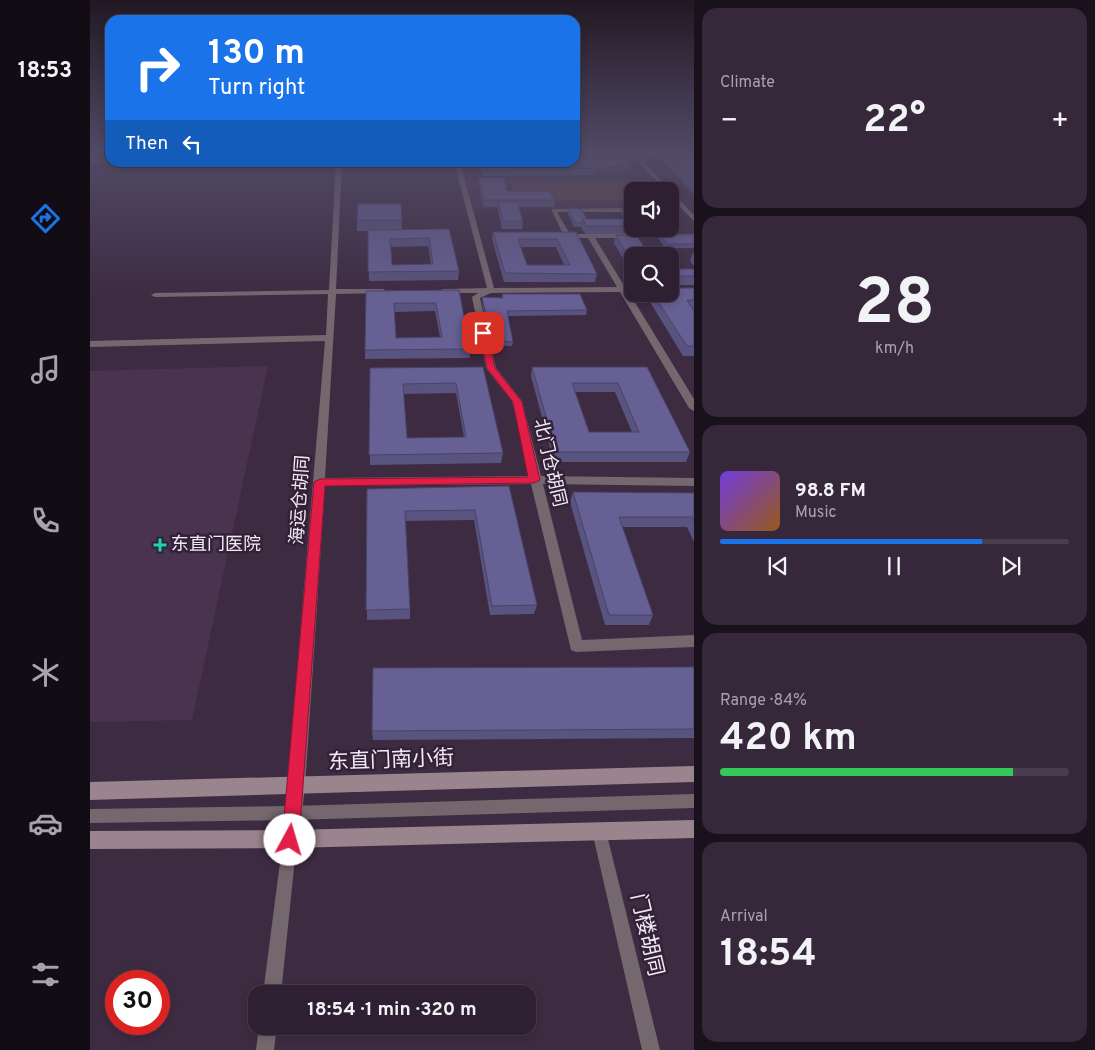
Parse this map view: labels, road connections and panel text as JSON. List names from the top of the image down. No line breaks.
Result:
{"streets":{"main road":["东直门南小街"],"street":["北门仓胡同","海运仓胡同"],"lane":["门楼胡同"]},"crossings":[["海运仓胡同","东直门南小街"]],"places":{"health":["东直门医院"]},"page":{"tabs":"18:53","tile":["Climate",["28","km/h"],["Range · 84%","420 km"],["Arrival","18:54"]],"turn":["130 m","Turn right"],"heat":["−","22°","+"],"then":"Then","song":["98.8 FM","Music"],"limit":"30","trip":"18:54 · 1 min · 320 m"}}
